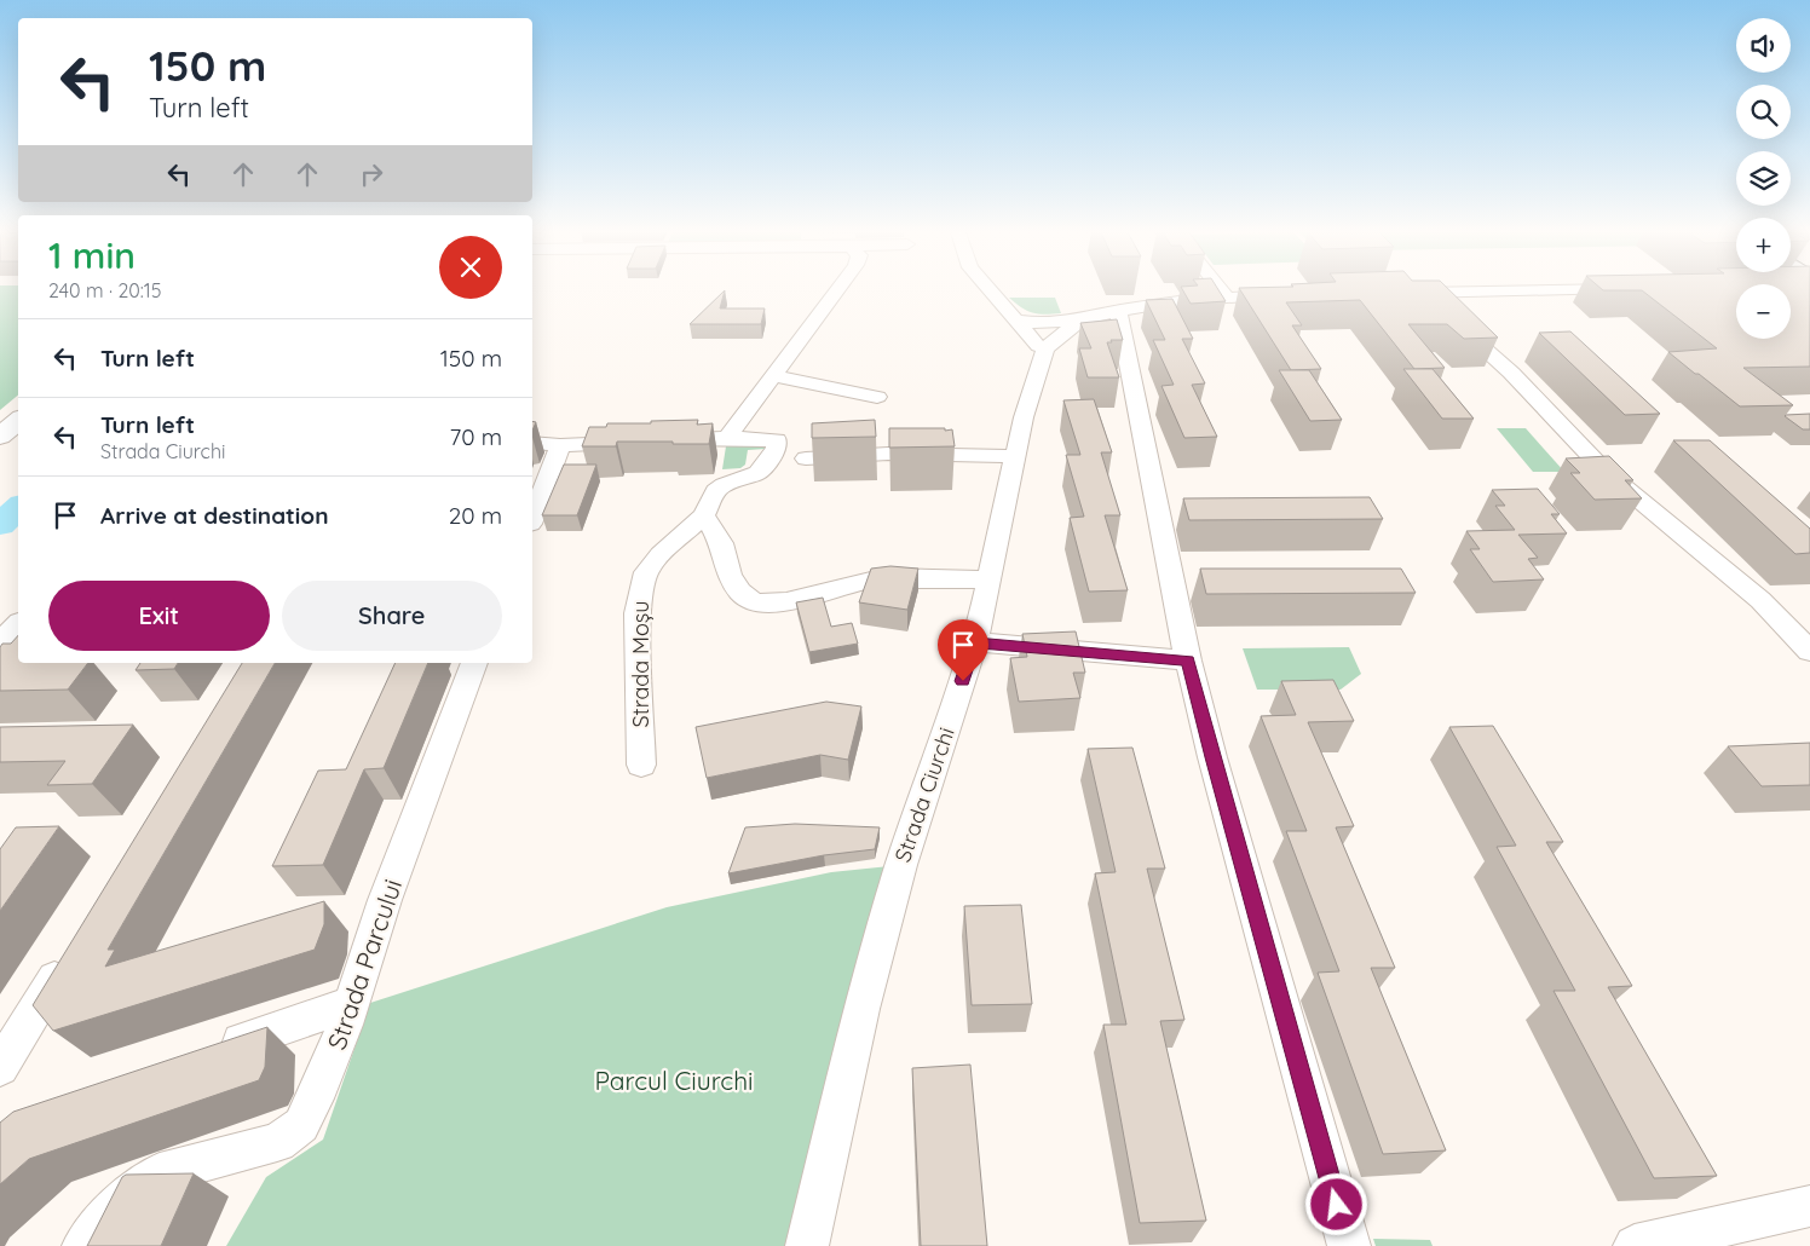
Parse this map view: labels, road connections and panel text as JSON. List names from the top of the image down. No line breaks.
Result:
{"streets":{"street":["Strada Moșu","Strada Ciurchi","Strada Parcului"]},"parks":["Parcul Ciurchi"],"page":{"map_buttons":["+","−"],"turn":["150 m","Turn left"],"heading":["1 min","240 m · 20:15"],"list":[{"name":"Turn left","value":"150 m"},{"name":"Turn left","note":"Strada Ciurchi","value":"70 m"},{"name":"Arrive at destination","value":"20 m"}],"buttons":["Exit","Share"]}}
